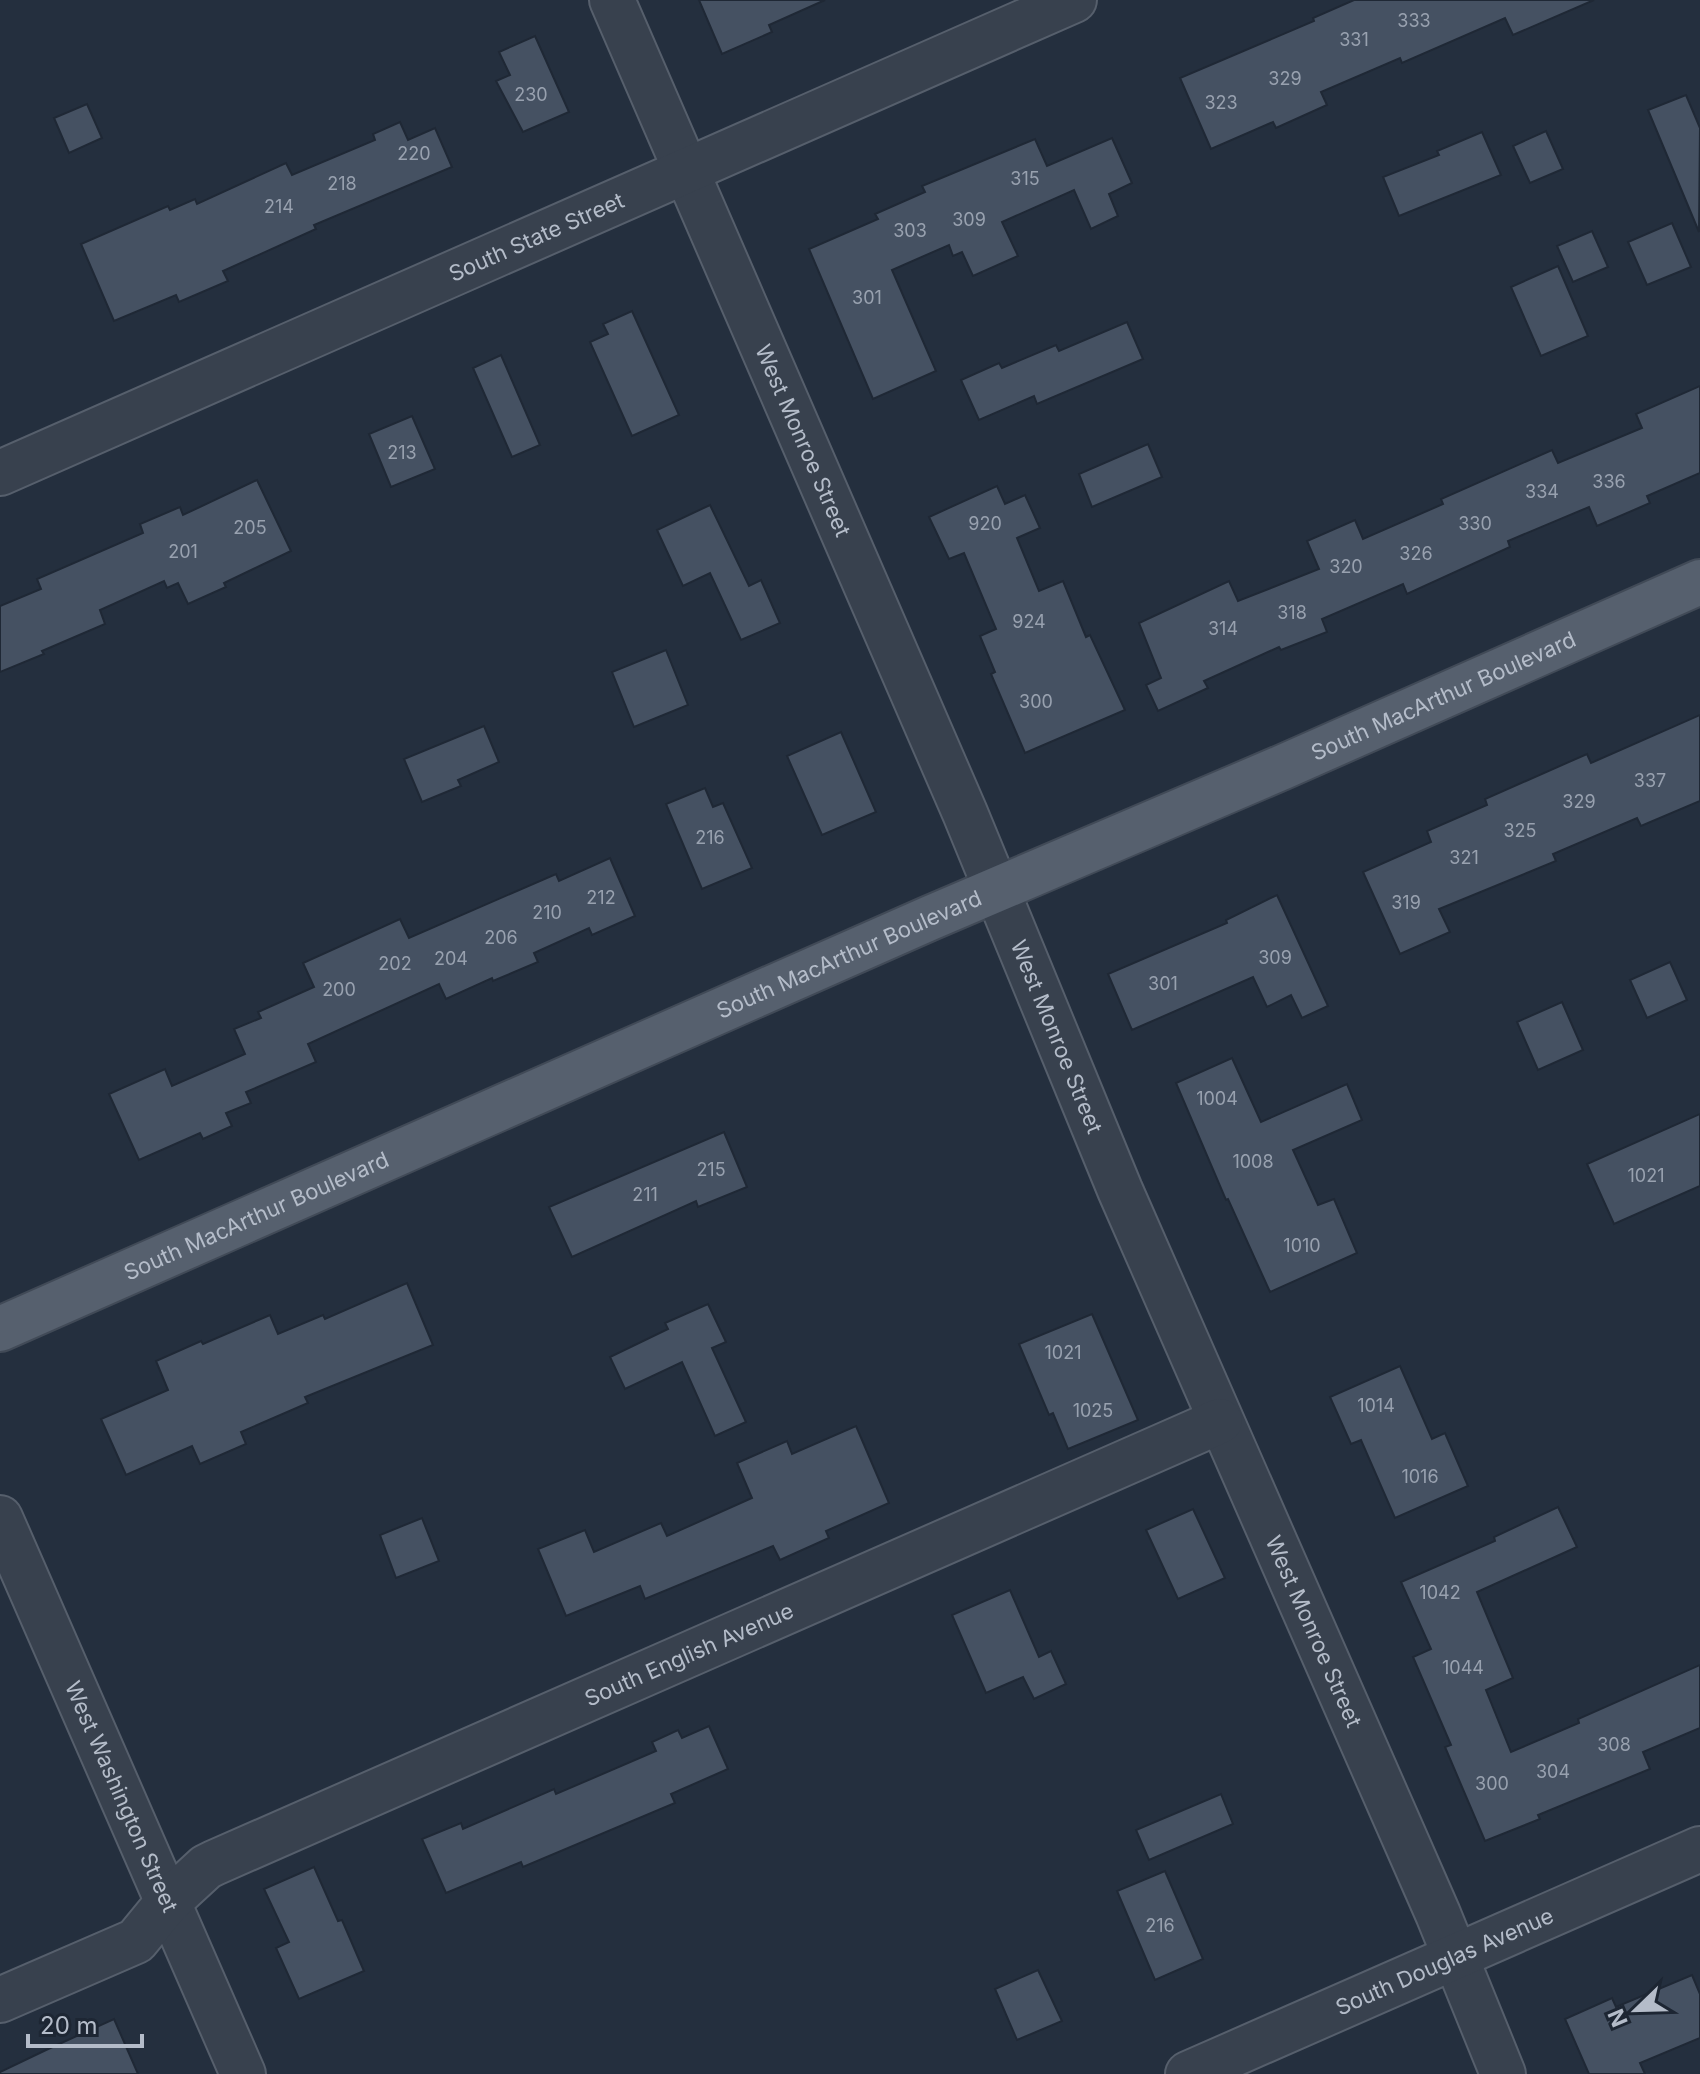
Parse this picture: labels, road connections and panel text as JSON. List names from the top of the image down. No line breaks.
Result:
{"streets":{"main road":["South MacArthur Boulevard"],"street":["South State Street","West Monroe Street","South English Avenue","West Washington Street","South Douglas Avenue"]},"crossings":[["South State Street","West Monroe Street"],["West Monroe Street","South MacArthur Boulevard"],["West Monroe Street","South English Avenue"],["West Monroe Street","South Douglas Avenue"],["South English Avenue","West Washington Street"]],"house_numbers":["333","331","329","230","323","220","315","218","214","309","303","301","213","336","334","920","330","205","201","326","320","318","924","314","300","337","329","325","216","321","212","319","210","206","309","204","202","301","200","1004","1008","215","1021","211","1010","1021","1014","1025","1016","1042","1044","308","304","300","216"],"scale_bar":"20 m","north":"bottom left"}
